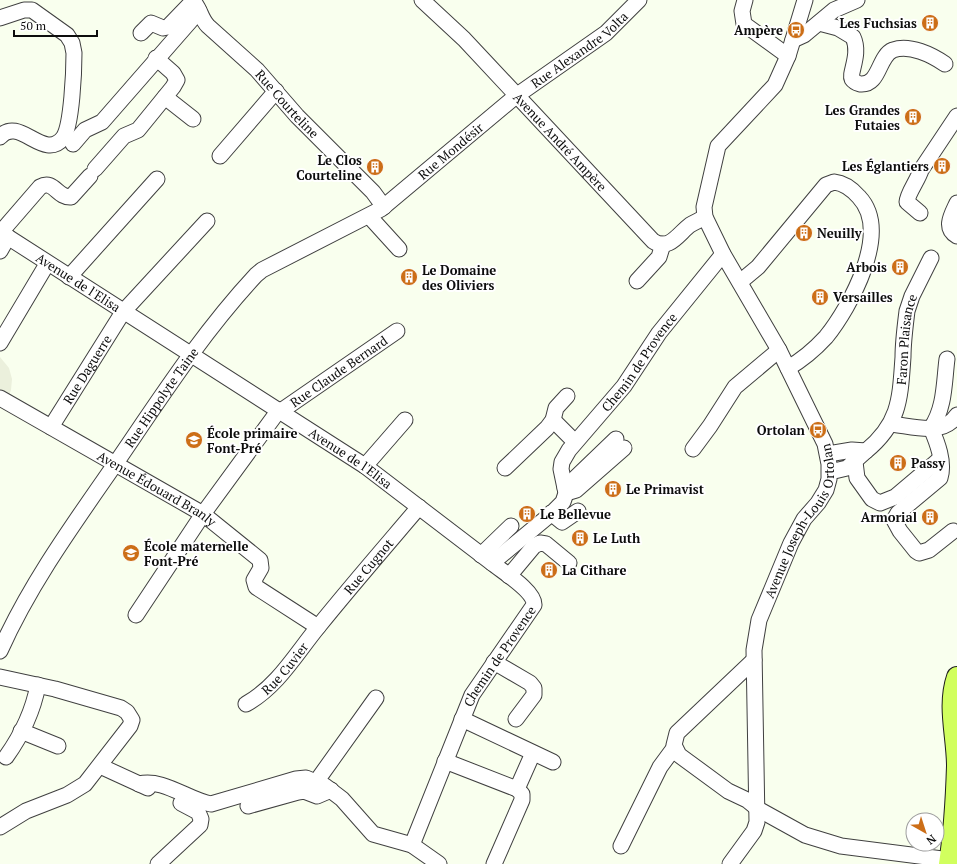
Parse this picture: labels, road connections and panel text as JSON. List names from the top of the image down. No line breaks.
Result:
{"streets":{"street":["Rue Alexandre Volta","Rue Courteline","Avenue André Ampère","Rue Mondésir","Avenue de l'Elisa","Faron Plaisance","Chemin de Provence","Rue Daguerre","Rue Claude Bernard","Rue Hippolyte Taine","Avenue Édouard Branly","Avenue Joseph-Louis Ortolan","Rue Cugnot","Rue Cuvier"]},"crossings":[["Rue Alexandre Volta","Avenue André Ampère"],["Rue Alexandre Volta","Rue Mondésir"],["Rue Courteline","Rue Mondésir"],["Rue Courteline","Rue Hippolyte Taine"],["Avenue André Ampère","Rue Mondésir"],["Rue Mondésir","Rue Hippolyte Taine"],["Avenue de l'Elisa","Chemin de Provence"],["Avenue de l'Elisa","Rue Daguerre"],["Avenue de l'Elisa","Rue Claude Bernard"],["Avenue de l'Elisa","Rue Hippolyte Taine"],["Avenue de l'Elisa","Rue Cugnot"],["Faron Plaisance","Avenue Joseph-Louis Ortolan"],["Chemin de Provence","Avenue Joseph-Louis Ortolan"],["Rue Daguerre","Avenue Édouard Branly"],["Rue Claude Bernard","Avenue Édouard Branly"],["Rue Hippolyte Taine","Avenue Édouard Branly"],["Avenue Édouard Branly","Rue Cugnot"],["Avenue Édouard Branly","Rue Cuvier"],["Rue Cugnot","Rue Cuvier"]],"places":{"building":["Les Fuchsias","Les Grandes Futaies","Les Églantiers","Le Clos Courteline","Neuilly","Arbois","Le Domaine des Oliviers","Versailles","Passy","Le Primavist","Le Bellevue","Armorial","Le Luth","La Cithare"],"bus stop":["Ampère","Ortolan"],"school or university":["École primaire Font-Pré","École maternelle Font-Pré"]},"scale_bar":"50 m","north":"bottom right"}
